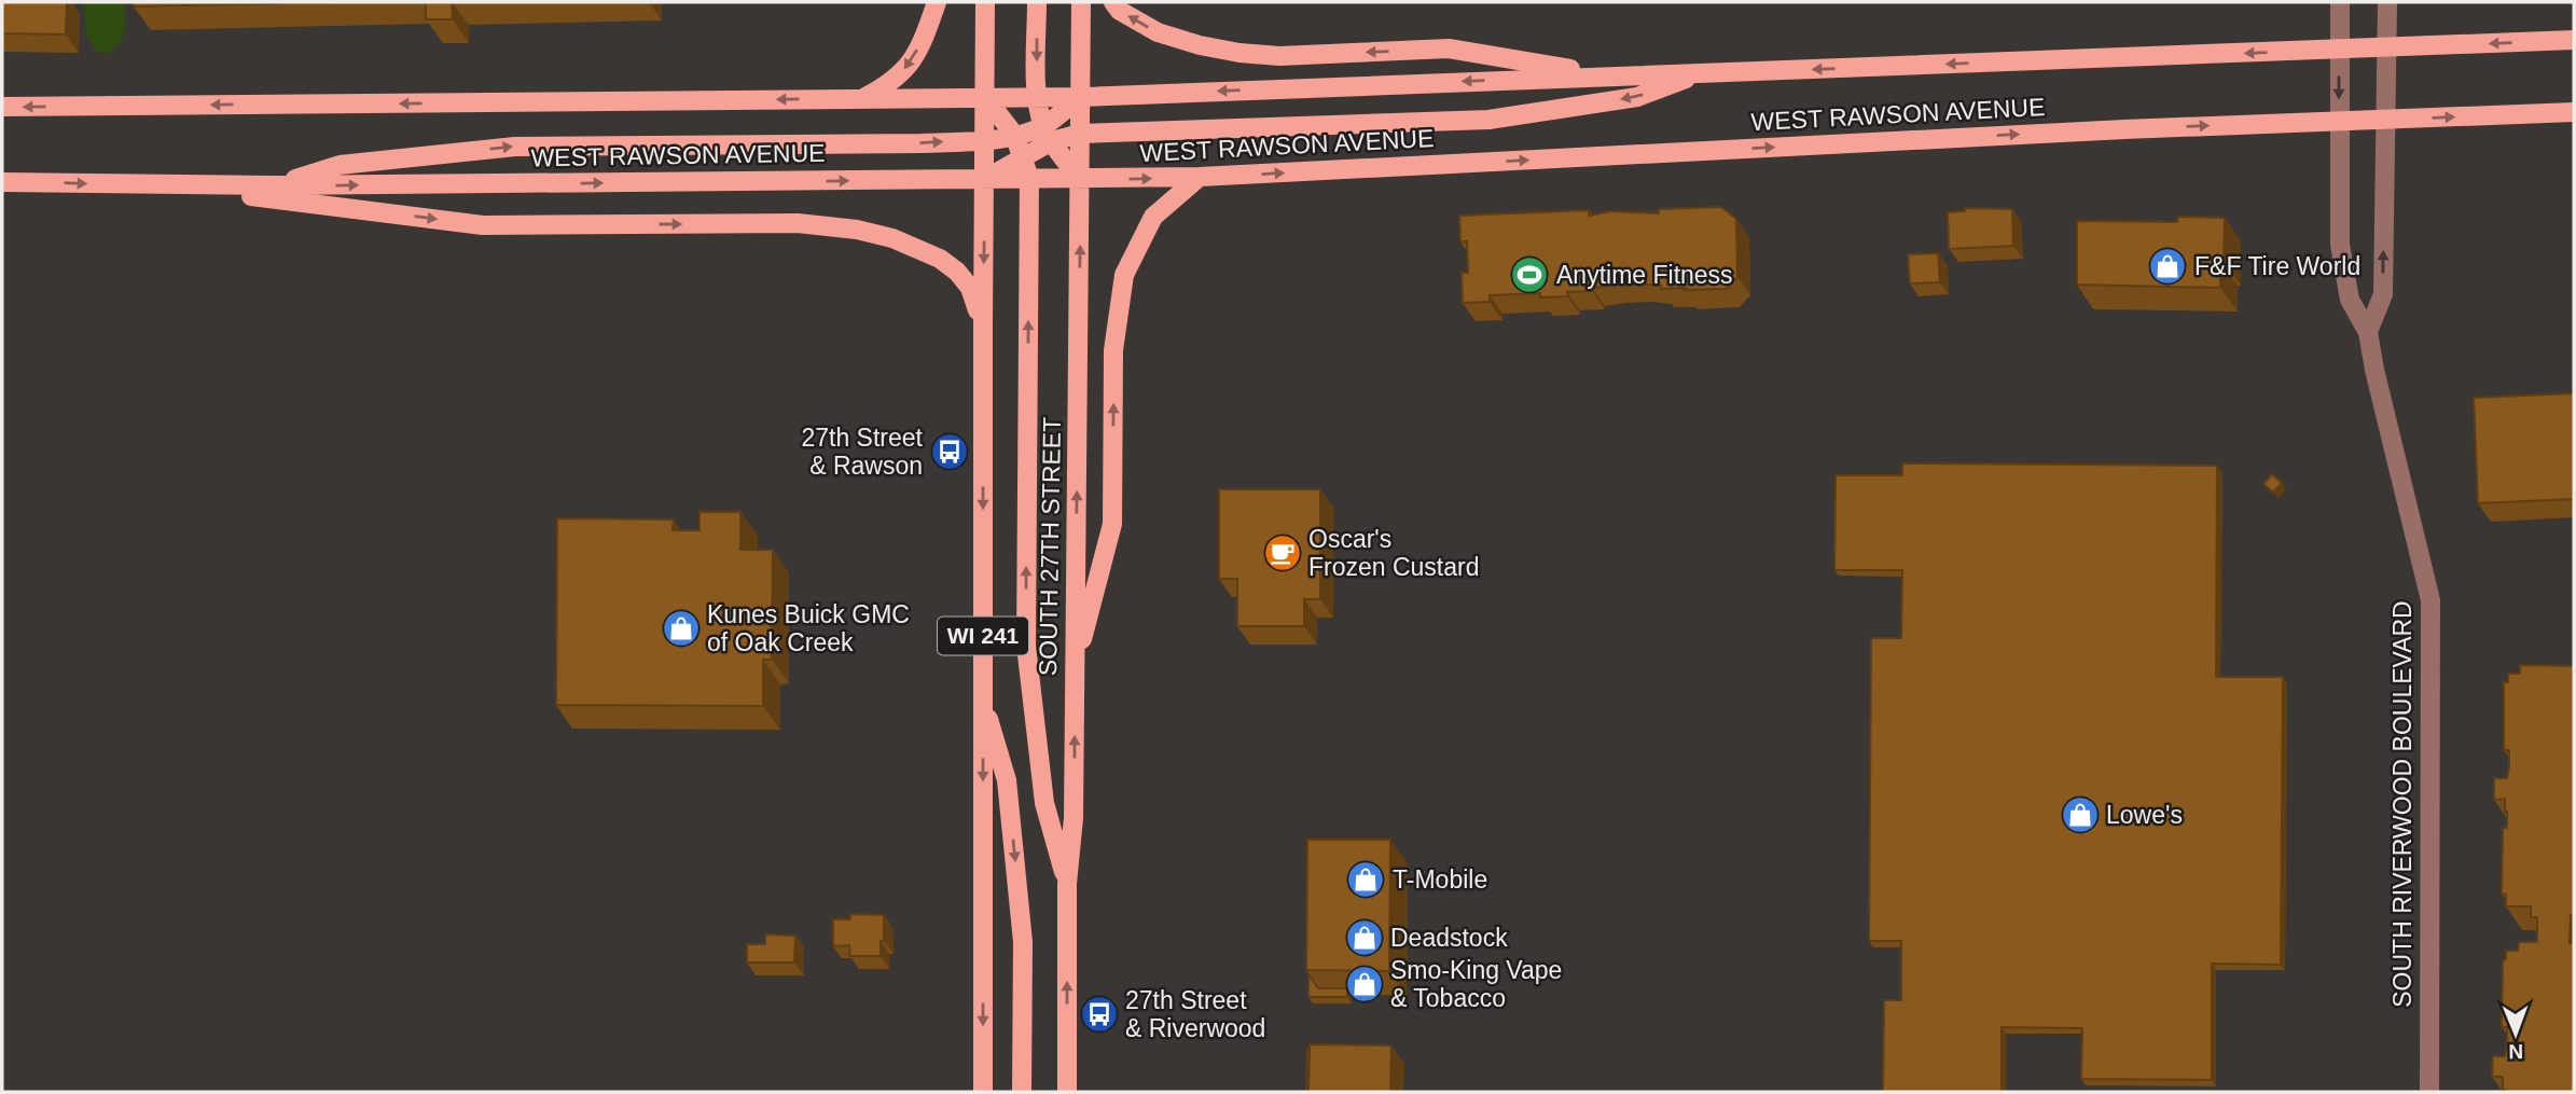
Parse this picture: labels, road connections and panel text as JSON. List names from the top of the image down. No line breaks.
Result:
{"streets":{"main road":["WEST RAWSON AVENUE","SOUTH 27TH STREET","WI 241"],"street":["SOUTH RIVERWOOD BOULEVARD"]},"crossings":[["WEST RAWSON AVENUE","SOUTH 27TH STREET"],["WEST RAWSON AVENUE","WI 241"],["WEST RAWSON AVENUE","SOUTH RIVERWOOD BOULEVARD"]],"places":{"shop":["F&F Tire World","Kunes Buick GMC of Oak Creek","Lowe's","T-Mobile","Deadstock","Smo-King Vape & Tobacco"],"sports":["Anytime Fitness"],"bus stop":["27th Street & Rawson","27th Street & Riverwood"],"cafe":["Oscar's Frozen Custard"]},"north":"bottom"}
